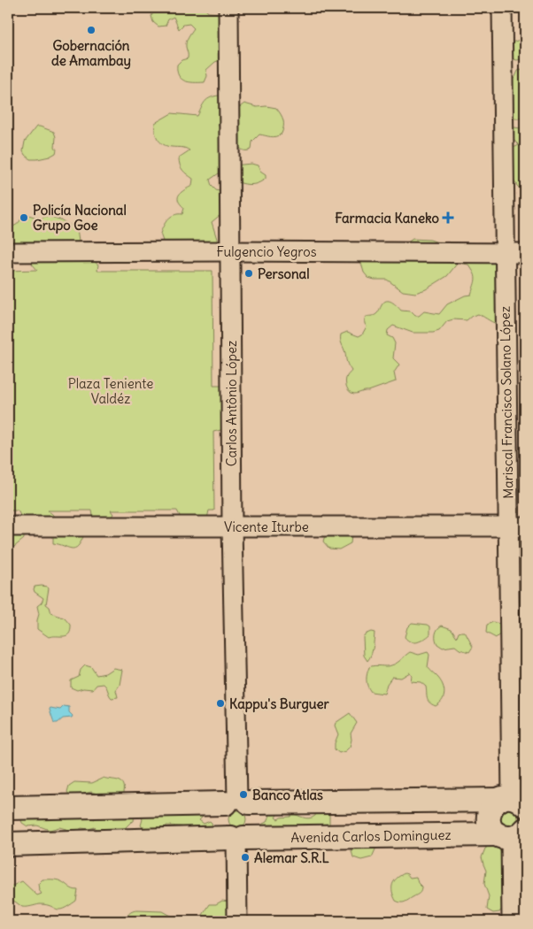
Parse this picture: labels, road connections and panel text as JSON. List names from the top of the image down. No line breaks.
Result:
{"streets":{"main road":["Avenida Carlos Dominguez"],"street":["Fulgencio Yegros","Mariscal Francisco Solano López","Carlos Antônio López","Vicente Iturbe"]},"crossings":[["Fulgencio Yegros","Mariscal Francisco Solano López"],["Fulgencio Yegros","Carlos Antônio López"],["Mariscal Francisco Solano López","Vicente Iturbe"],["Carlos Antônio López","Vicente Iturbe"],["Carlos Antônio López","Avenida Carlos Dominguez"]],"parks":["Plaza Teniente Valdéz"],"places":{"other":["Gobernación de Amambay","Policía Nacional Grupo Goe","Personal","Kappu's Burguer","Banco Atlas","Alemar S.R.L"],"health":["Farmacia Kaneko"]}}
